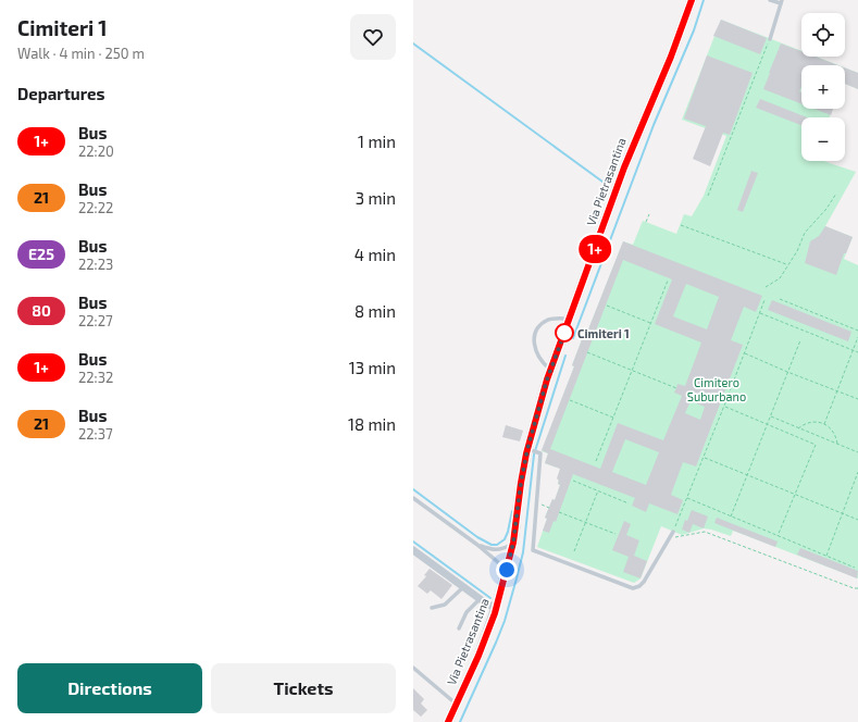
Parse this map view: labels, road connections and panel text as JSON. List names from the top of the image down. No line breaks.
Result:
{"streets":{"street":["Via Pietrasantina"]},"parks":["Cimitero Suburbano"],"places":["Cimiteri 1"],"lines":["bus line 1+"],"page":{"heading":[["Cimiteri 1","Walk · 4 min · 250 m"],"Departures"],"on_map":"1+","map_buttons":["+","−"],"list":[{"mark":"1+","name":"Bus","note":"22:20","value":"1 min"},{"mark":"21","name":"Bus","note":"22:22","value":"3 min"},{"mark":"E25","name":"Bus","note":"22:23","value":"4 min"},{"mark":"80","name":"Bus","note":"22:27","value":"8 min"},{"mark":"1+","name":"Bus","note":"22:32","value":"13 min"},{"mark":"21","name":"Bus","note":"22:37","value":"18 min"}],"buttons":["Directions","Tickets"]}}
